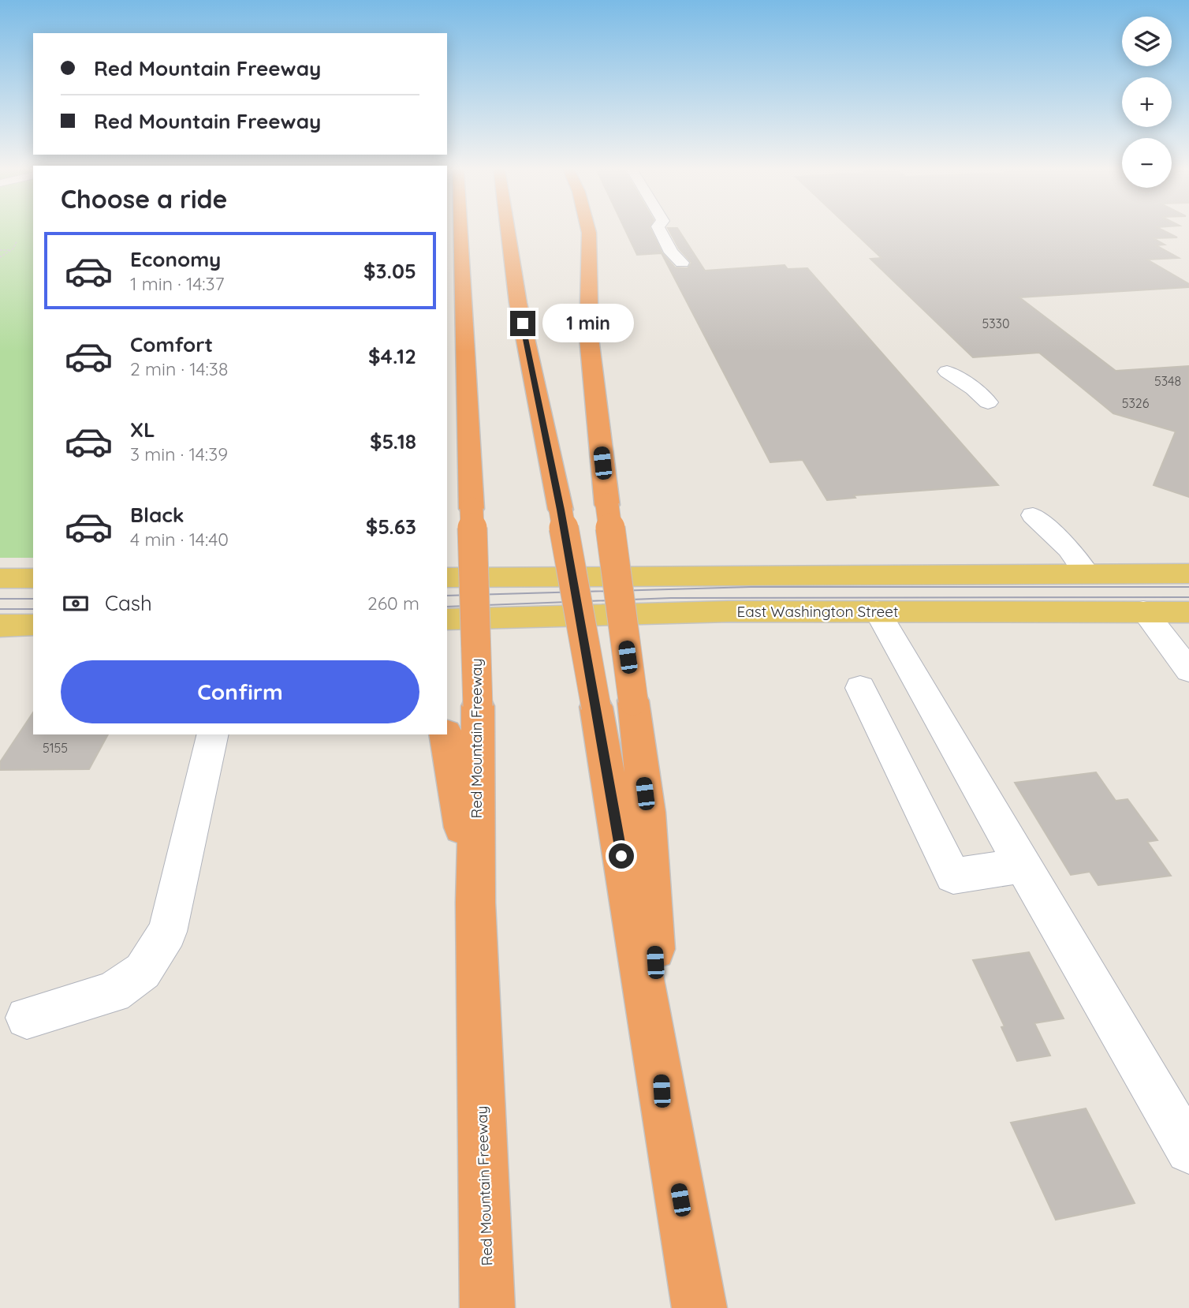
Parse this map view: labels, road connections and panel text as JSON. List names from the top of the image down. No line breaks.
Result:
{"streets":{"highway":["Red Mountain Freeway"],"main road":["East Washington Street"]},"house_numbers":["5330","5348","5326","5155"],"page":{"map_buttons":["+","−"],"banner":["Red Mountain Freeway","Red Mountain Freeway"],"heading":"Choose a ride","list":[{"name":"Economy","note":"1 min · 14:37","value":"$3.05"},{"name":"Comfort","note":"2 min · 14:38","value":"$4.12"},{"name":"XL","note":"3 min · 14:39","value":"$5.18"},{"name":"Black","note":"4 min · 14:40","value":"$5.63"}],"bubble":"1 min","pay":["Cash","260 m"],"buttons":"Confirm"}}
